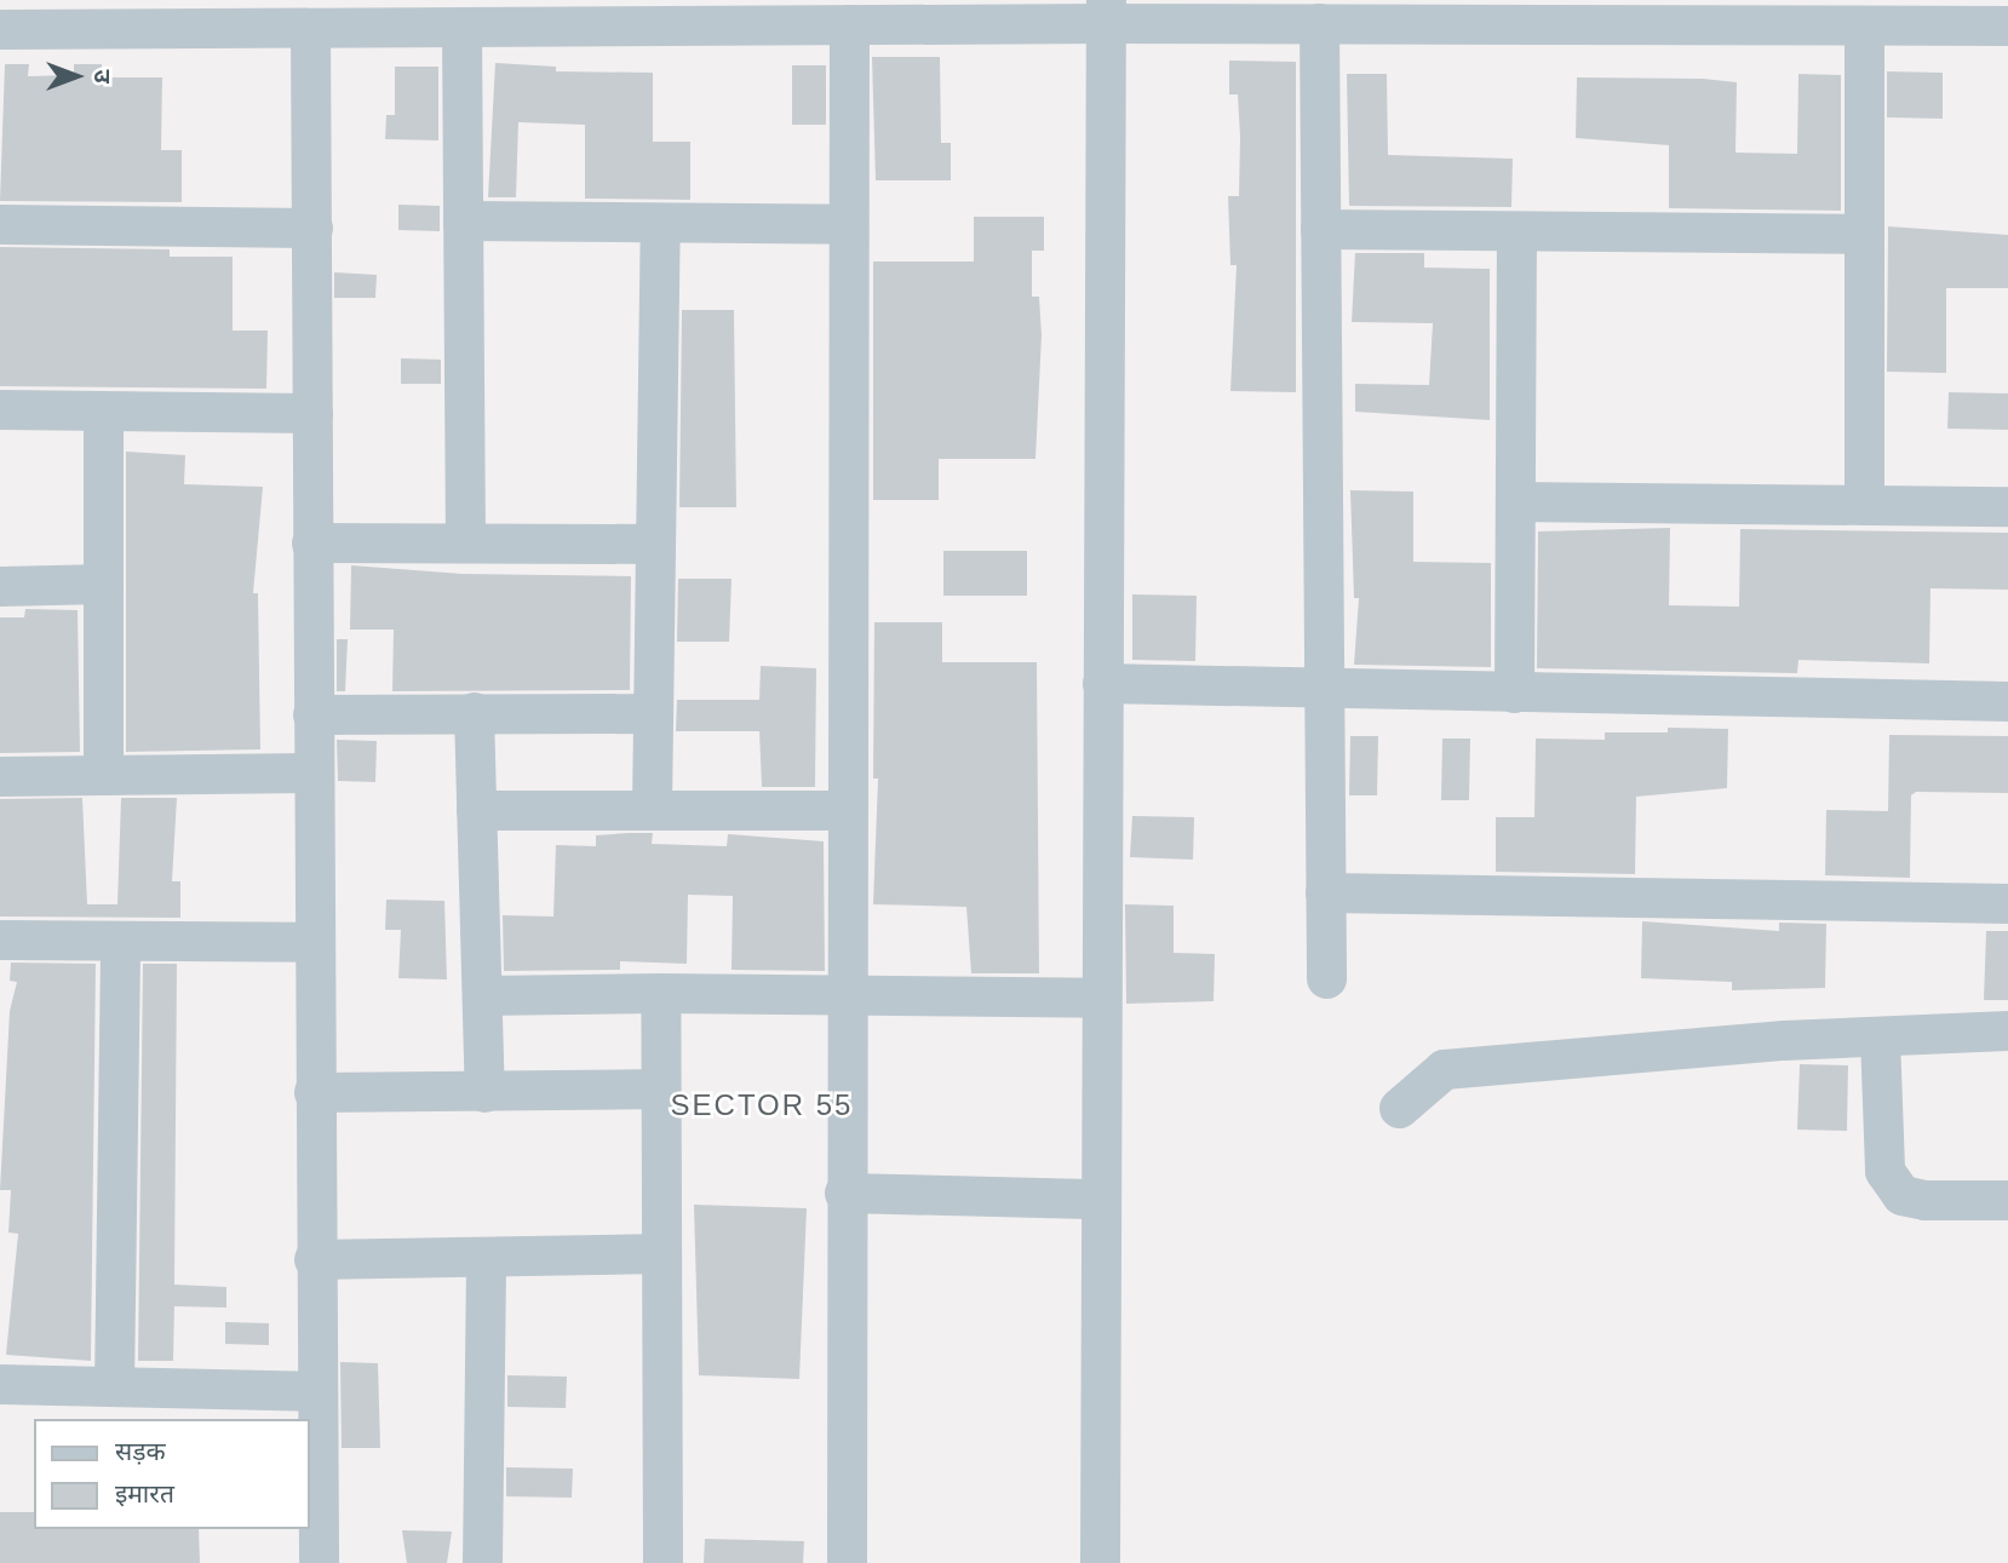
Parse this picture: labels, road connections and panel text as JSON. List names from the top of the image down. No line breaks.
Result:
{"districts":["SECTOR 55"],"legend":["सड़क","इमारत"],"north":"right"}
